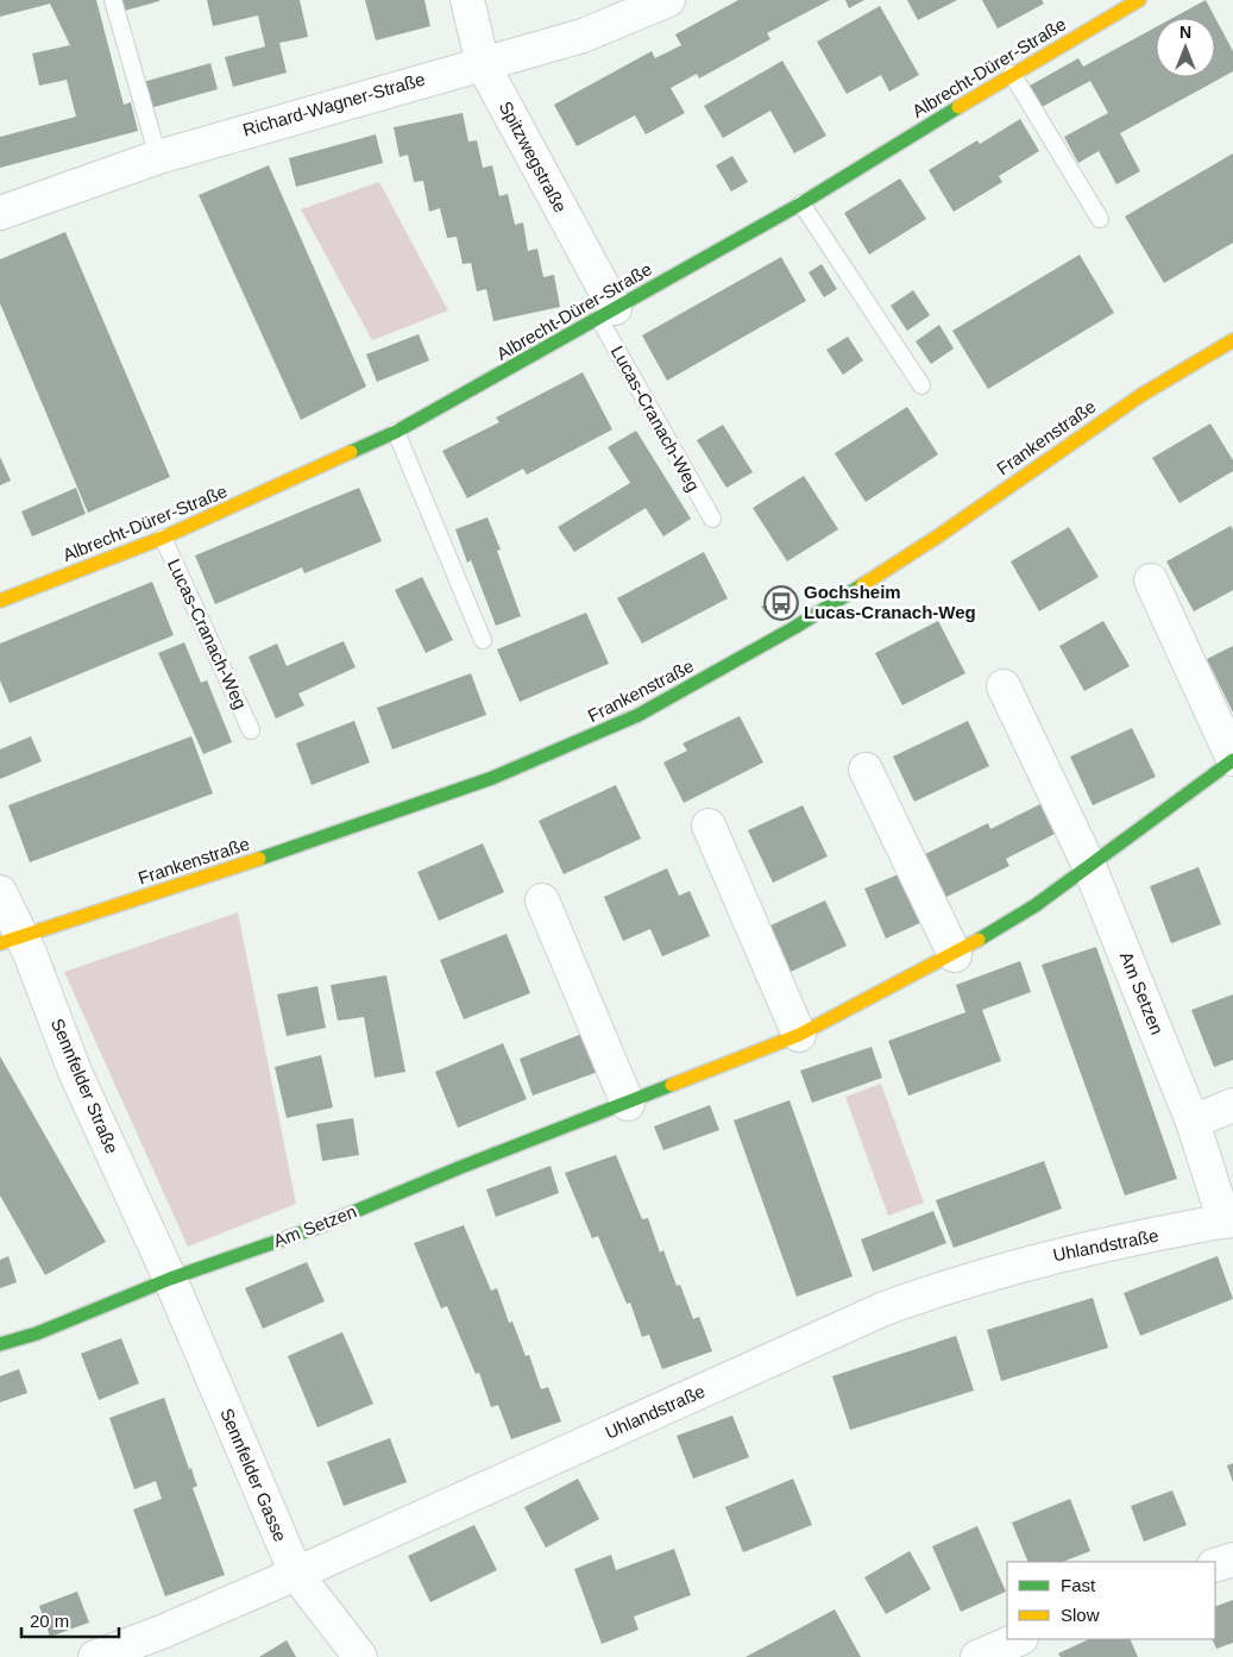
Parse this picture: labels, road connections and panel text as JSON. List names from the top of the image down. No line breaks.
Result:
{"streets":{"street":["Albrecht-Dürer-Straße","Richard-Wagner-Straße","Spitzwegstraße","Frankenstraße","Am Setzen","Sennfelder Straße","Uhlandstraße","Sennfelder Gasse"],"lane":["Lucas-Cranach-Weg"]},"crossings":[["Albrecht-Dürer-Straße","Spitzwegstraße"],["Albrecht-Dürer-Straße","Lucas-Cranach-Weg"],["Richard-Wagner-Straße","Spitzwegstraße"],["Spitzwegstraße","Lucas-Cranach-Weg"],["Frankenstraße","Sennfelder Straße"],["Am Setzen","Sennfelder Straße"],["Am Setzen","Uhlandstraße"],["Am Setzen","Sennfelder Gasse"],["Sennfelder Straße","Sennfelder Gasse"],["Uhlandstraße","Sennfelder Gasse"]],"places":{"bus stop":["Gochsheim Lucas-Cranach-Weg"]},"legend":["Fast","Slow"],"scale_bar":"20 m","north":"top"}
